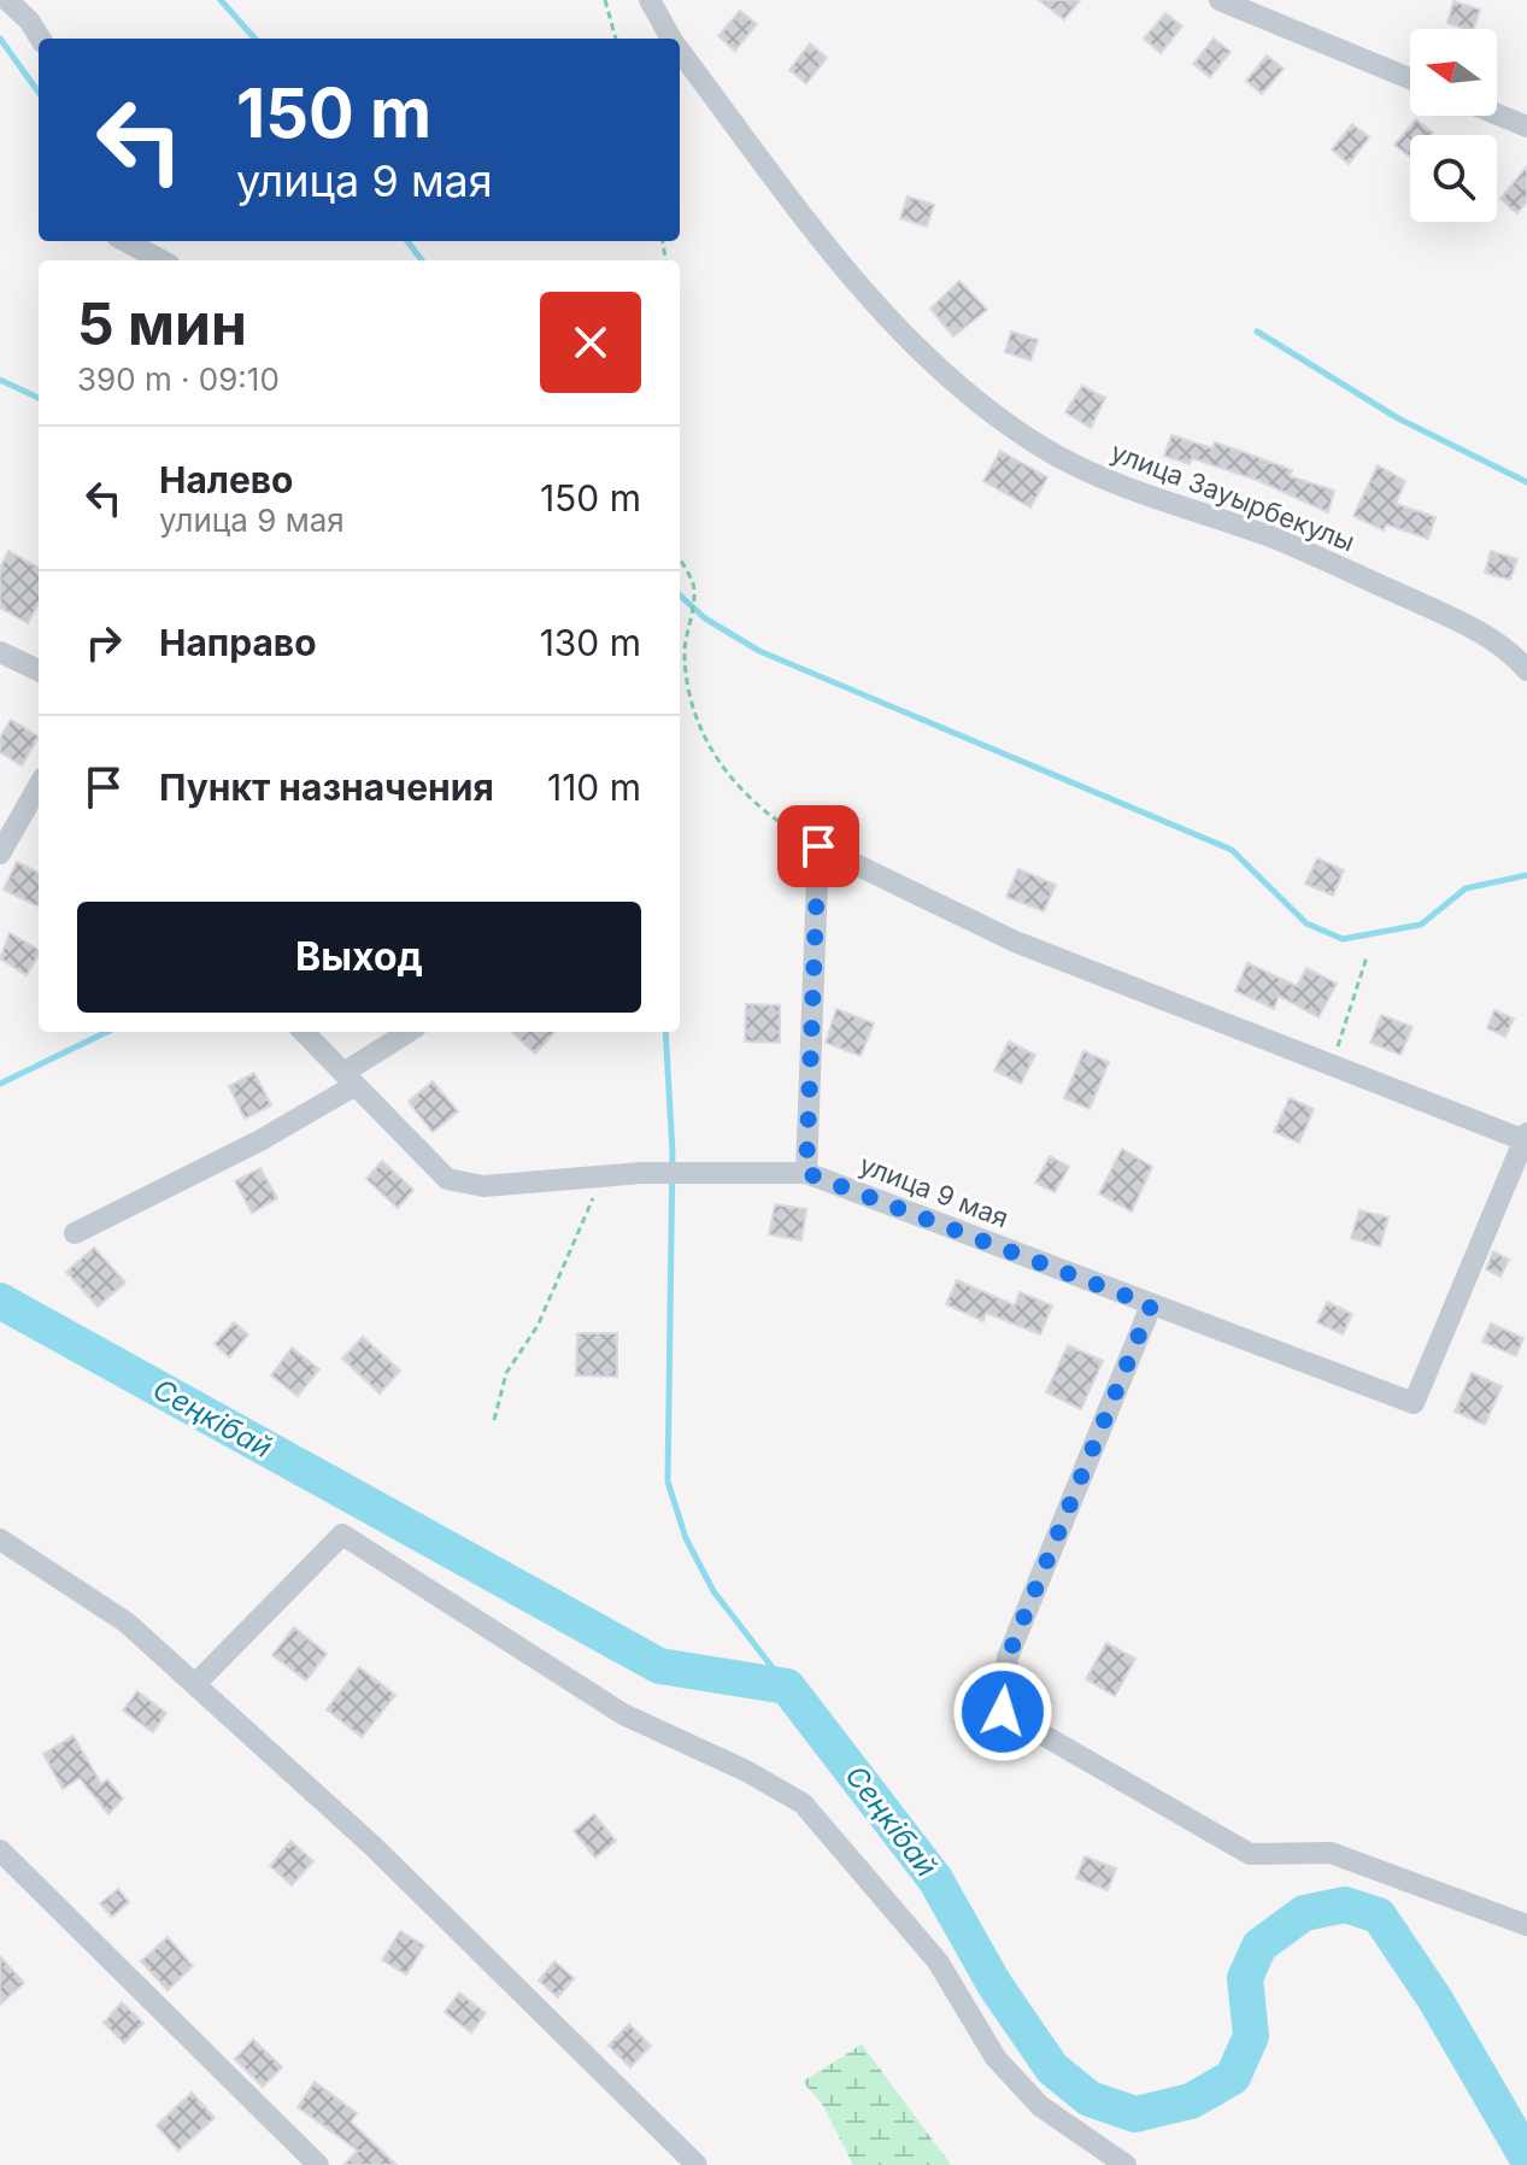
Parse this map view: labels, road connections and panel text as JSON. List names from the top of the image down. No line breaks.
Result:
{"streets":{"street":["улица Зауырбекулы","улица 9 мая"]},"water":["Сеңкібай"],"north":"left","page":{"turn":["150 m","улица 9 мая"],"heading":["5 мин","390 m · 09:10"],"list":[{"name":"Налево","note":"улица 9 мая","value":"150 m"},{"name":"Направо","value":"130 m"},{"name":"Пункт назначения","value":"110 m"}],"buttons":"Выход"}}
